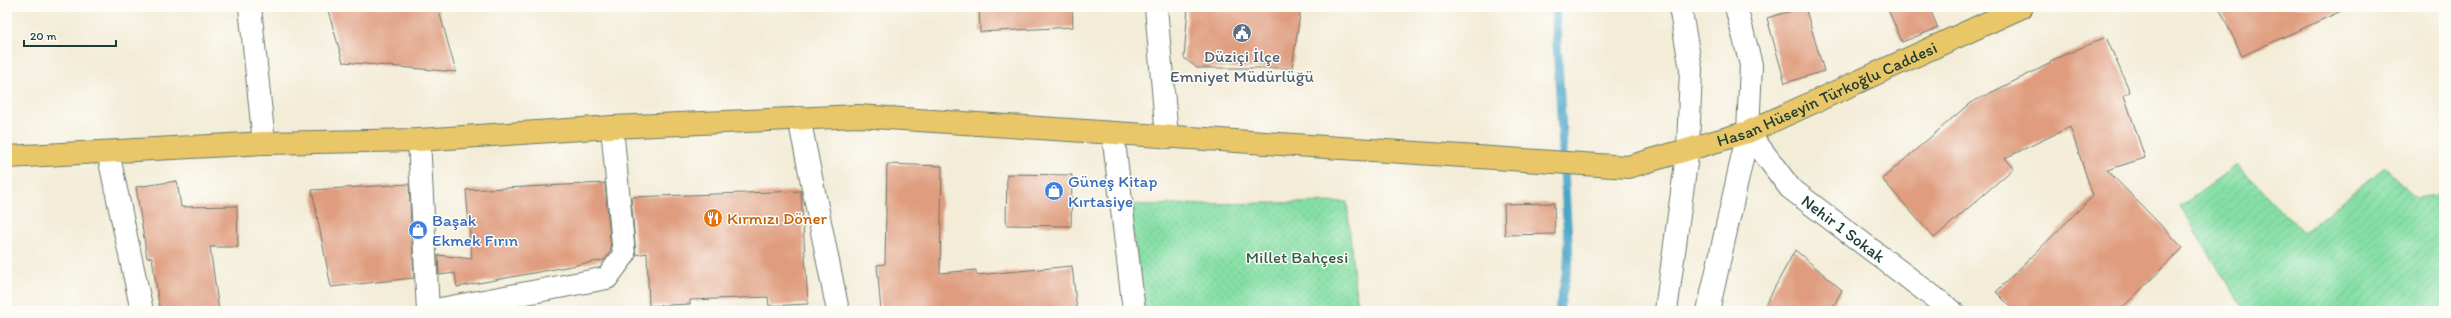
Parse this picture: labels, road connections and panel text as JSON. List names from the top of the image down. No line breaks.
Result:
{"streets":{"main road":["Hasan Hüseyin Türkoğlu Caddesi"],"street":["Nehir 1 Sokak"]},"crossings":[["Hasan Hüseyin Türkoğlu Caddesi","Nehir 1 Sokak"]],"parks":["Millet Bahçesi"],"places":{"public building":["Düziçi İlçe Emniyet Müdürlüğü"],"shop":["Güneş Kitap Kırtasiye","Başak Ekmek Fırın"],"restaurant":["Kırmızı Döner"]},"scale_bar":"20 m"}
